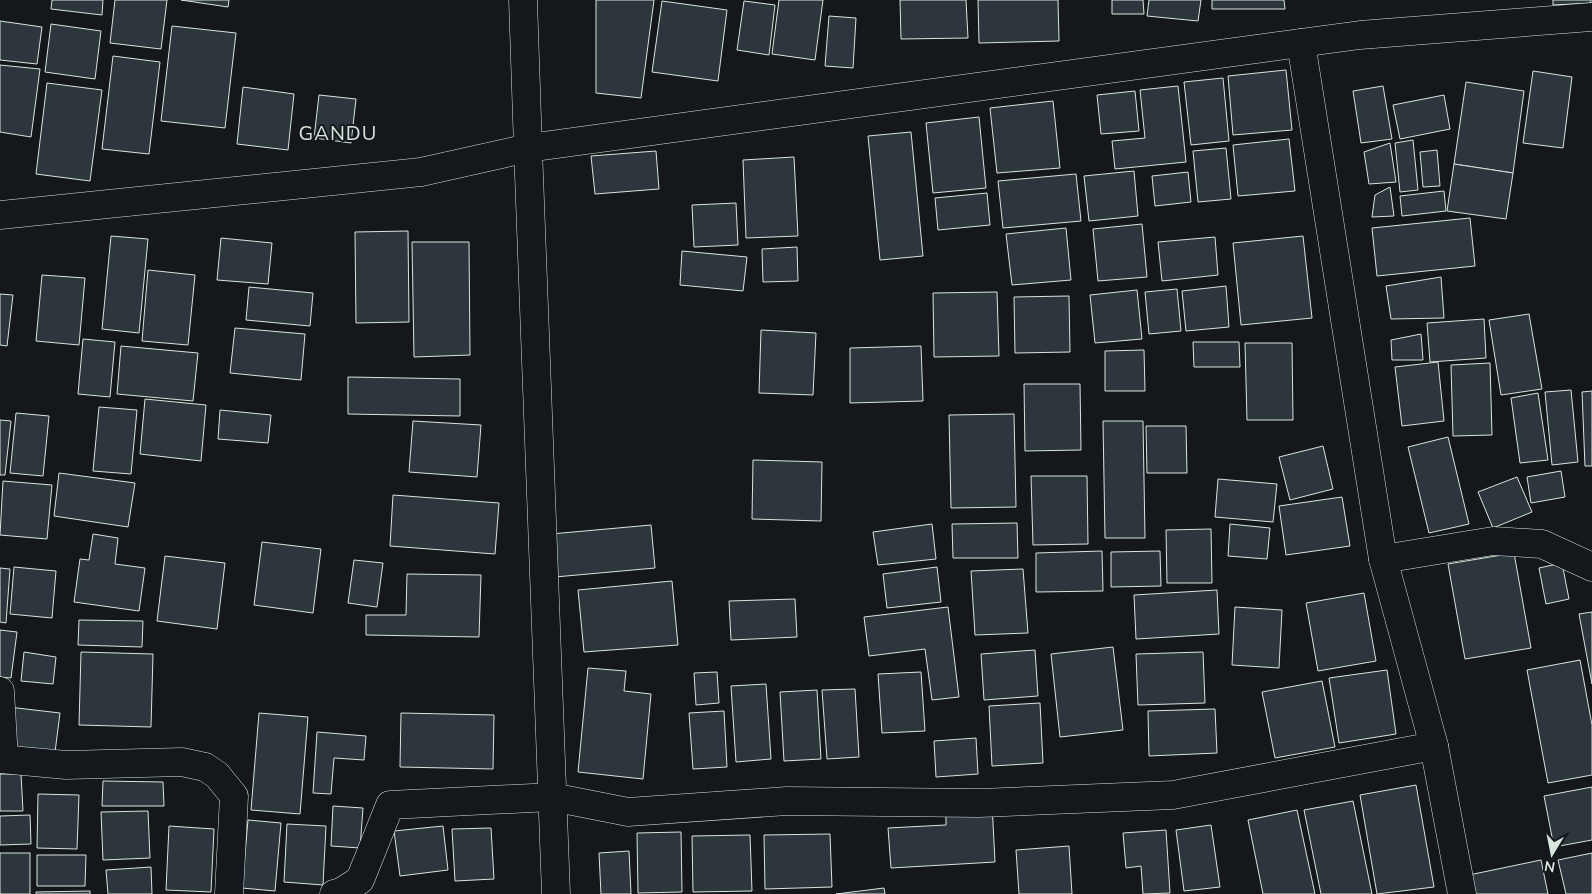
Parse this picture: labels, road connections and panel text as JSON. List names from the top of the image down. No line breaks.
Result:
{"districts":["GANDU"],"north":"bottom"}
